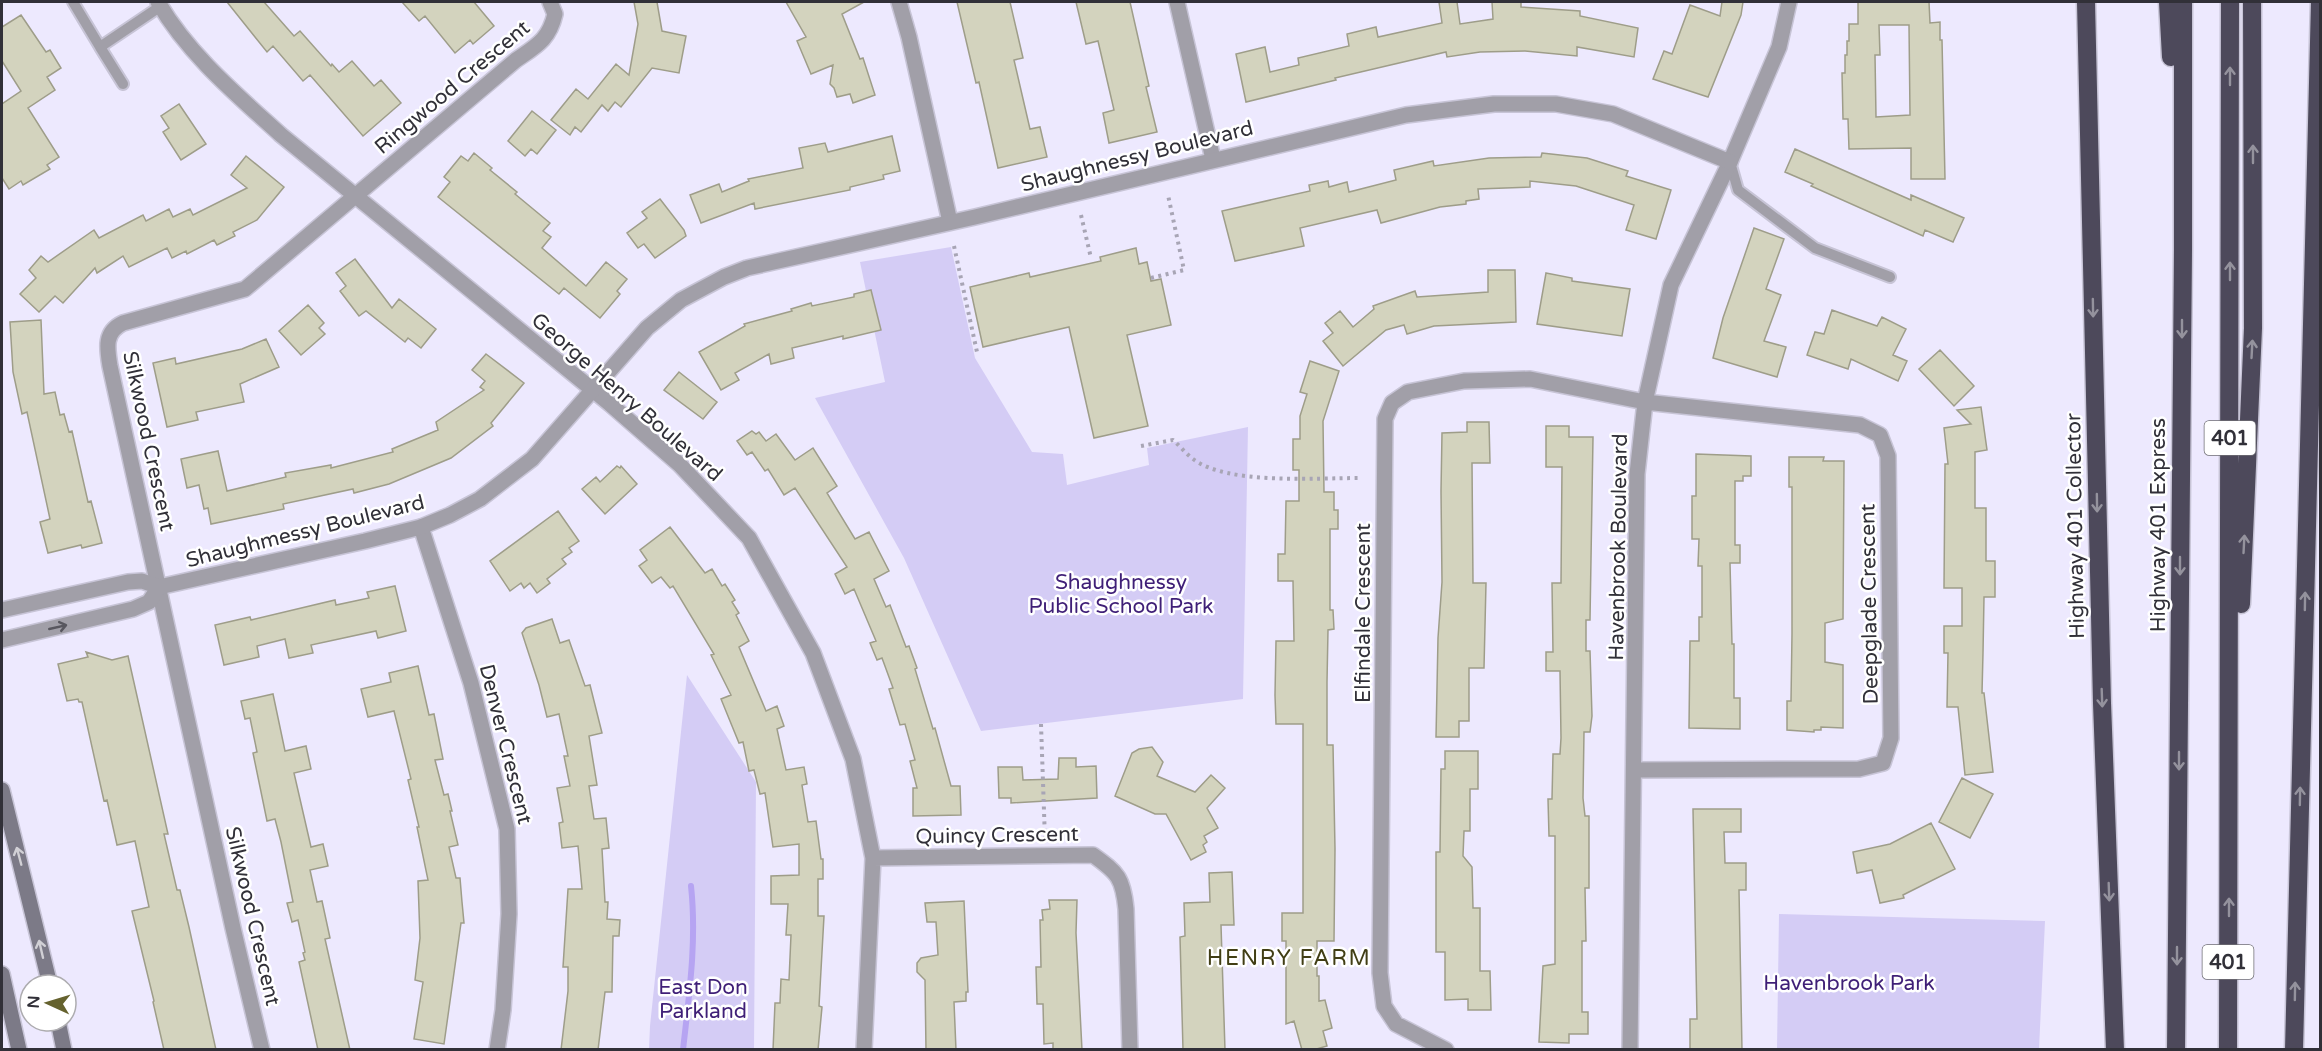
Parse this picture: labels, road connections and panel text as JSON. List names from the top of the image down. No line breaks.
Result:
{"streets":{"highway":["401","Highway 401 Express","Highway 401 Collector"],"street":["Ringwood Crescent","Shaughnessy Boulevard","George Henry Boulevard","Silkwood Crescent","Shaughmessy Boulevard","Havenbrook Boulevard","Deepglade Crescent","Elfindale Crescent","Denver Crescent","Quincy Crescent"]},"crossings":[["Ringwood Crescent","George Henry Boulevard"],["Ringwood Crescent","Silkwood Crescent"],["Shaughnessy Boulevard","George Henry Boulevard"],["Shaughnessy Boulevard","Shaughmessy Boulevard"],["Shaughnessy Boulevard","Havenbrook Boulevard"],["George Henry Boulevard","Silkwood Crescent"],["George Henry Boulevard","Shaughmessy Boulevard"],["George Henry Boulevard","Quincy Crescent"],["Silkwood Crescent","Shaughmessy Boulevard"],["Shaughmessy Boulevard","Denver Crescent"],["Havenbrook Boulevard","Deepglade Crescent"],["Havenbrook Boulevard","Elfindale Crescent"],["Deepglade Crescent","Elfindale Crescent"]],"districts":["HENRY FARM"],"parks":["Shaughnessy Public School Park","Havenbrook Park","East Don Parkland"],"north":"left"}
